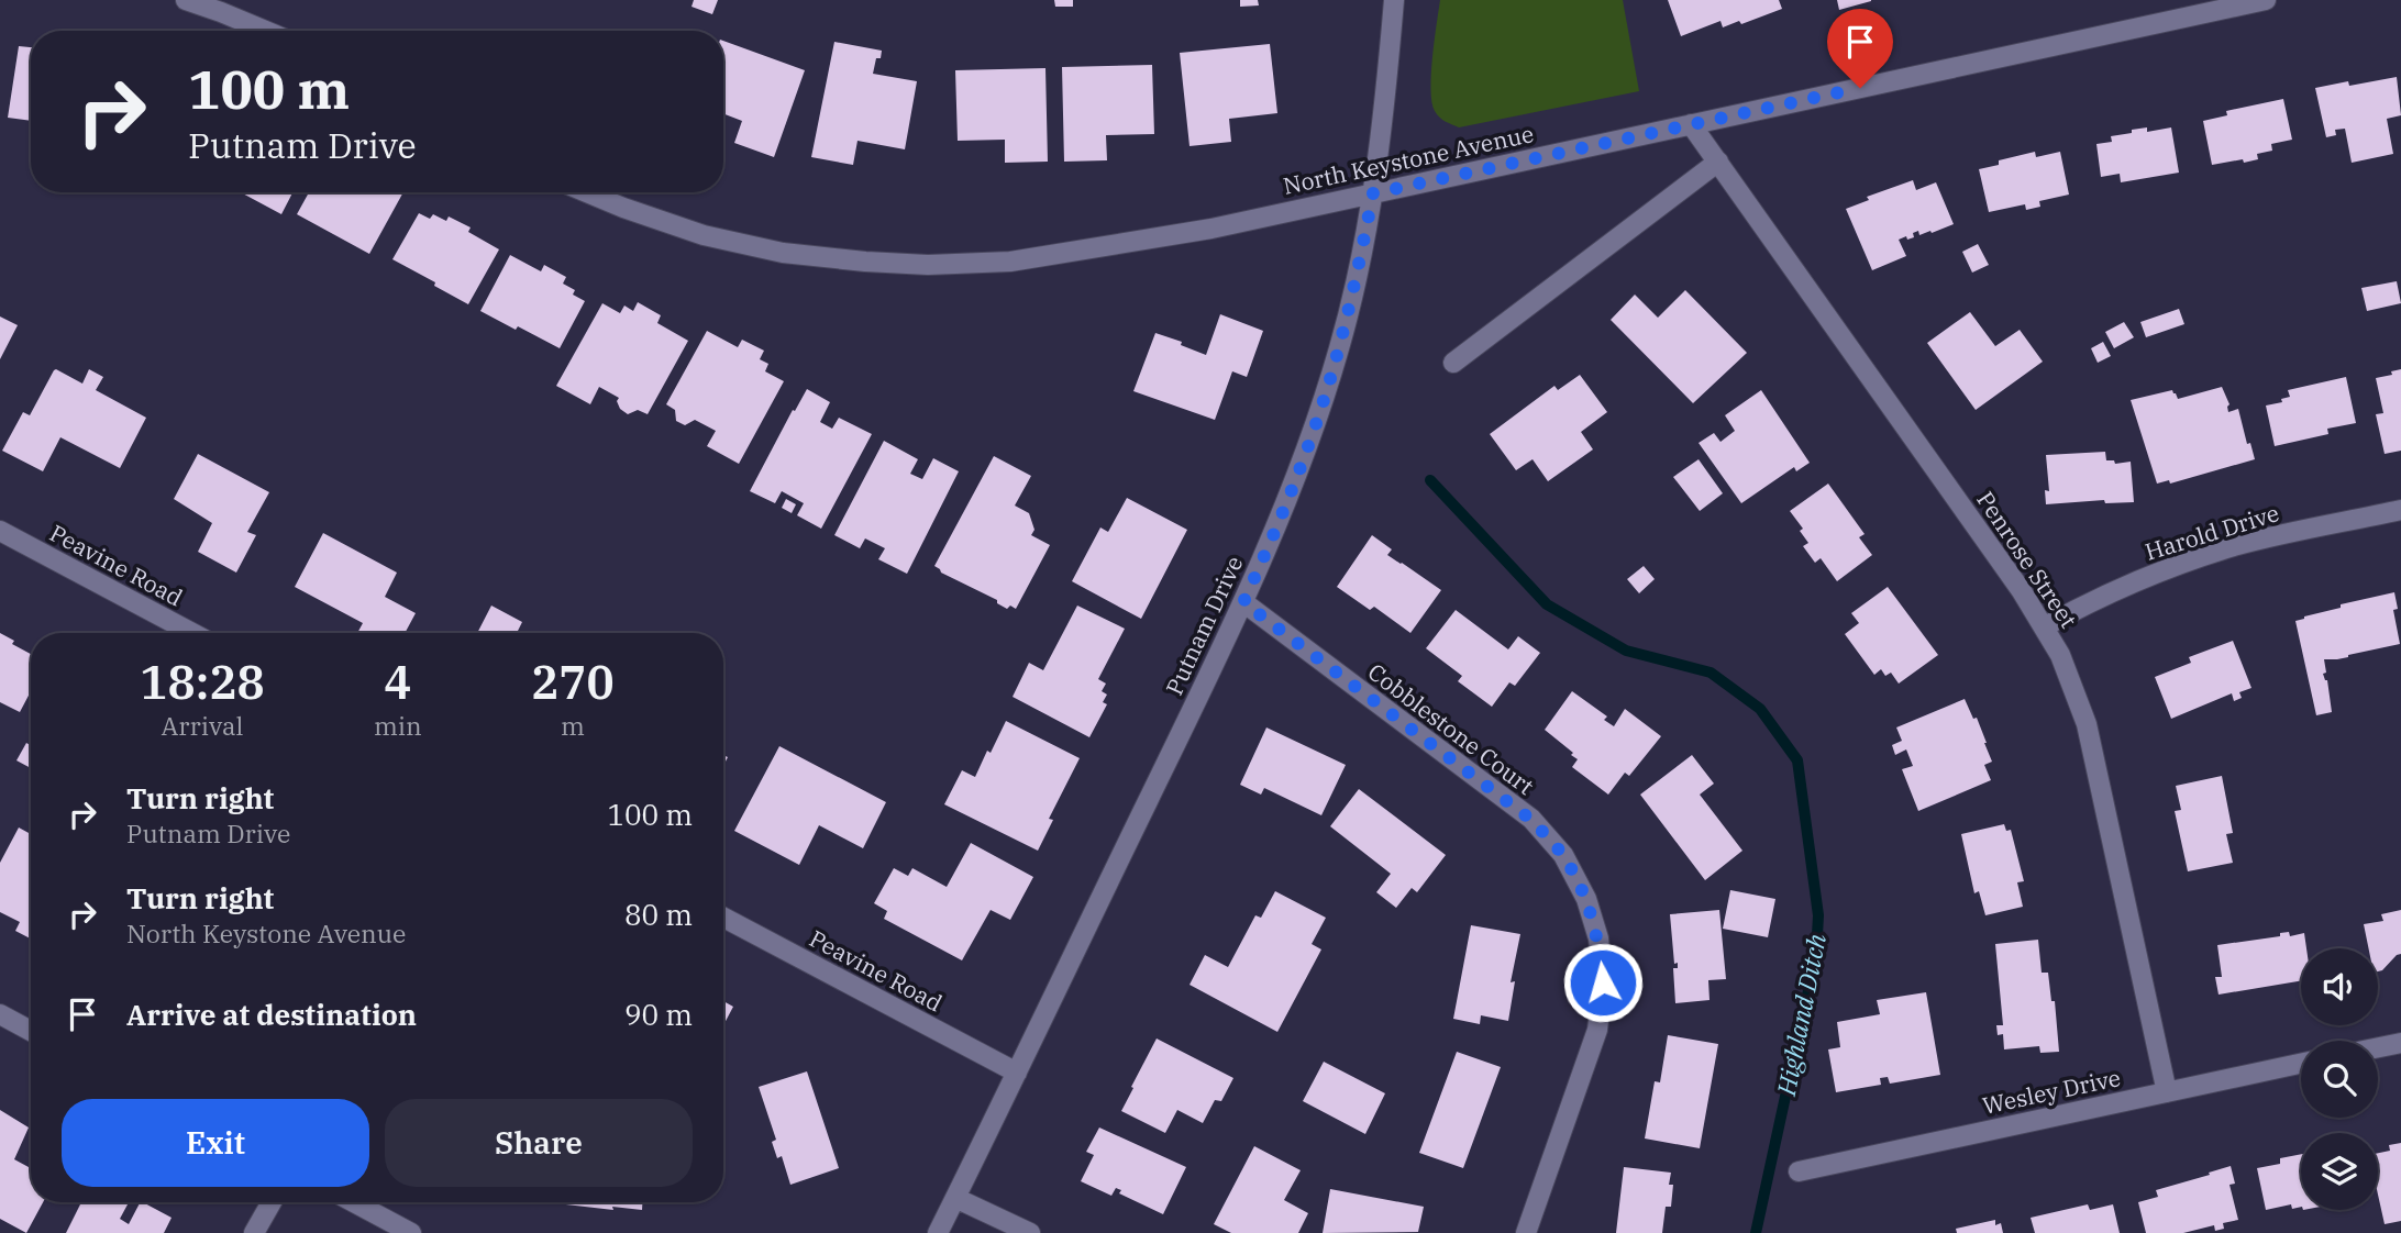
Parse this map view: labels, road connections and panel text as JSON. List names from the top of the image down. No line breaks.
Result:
{"streets":{"street":["North Keystone Avenue","Harold Drive","Penrose Street","Peavine Road","Putnam Drive","Cobblestone Court","Wesley Drive"]},"crossings":[["North Keystone Avenue","Penrose Street"],["North Keystone Avenue","Putnam Drive"],["Harold Drive","Penrose Street"],["Penrose Street","Wesley Drive"],["Peavine Road","Putnam Drive"],["Putnam Drive","Cobblestone Court"]],"water":["Highland Ditch"],"page":{"turn":["100 m","Putnam Drive"],"eta":["18:28","Arrival","4","min","270","m"],"list":[{"name":"Turn right","note":"Putnam Drive","value":"100 m"},{"name":"Turn right","note":"North Keystone Avenue","value":"80 m"},{"name":"Arrive at destination","value":"90 m"}],"buttons":["Exit","Share"]}}
